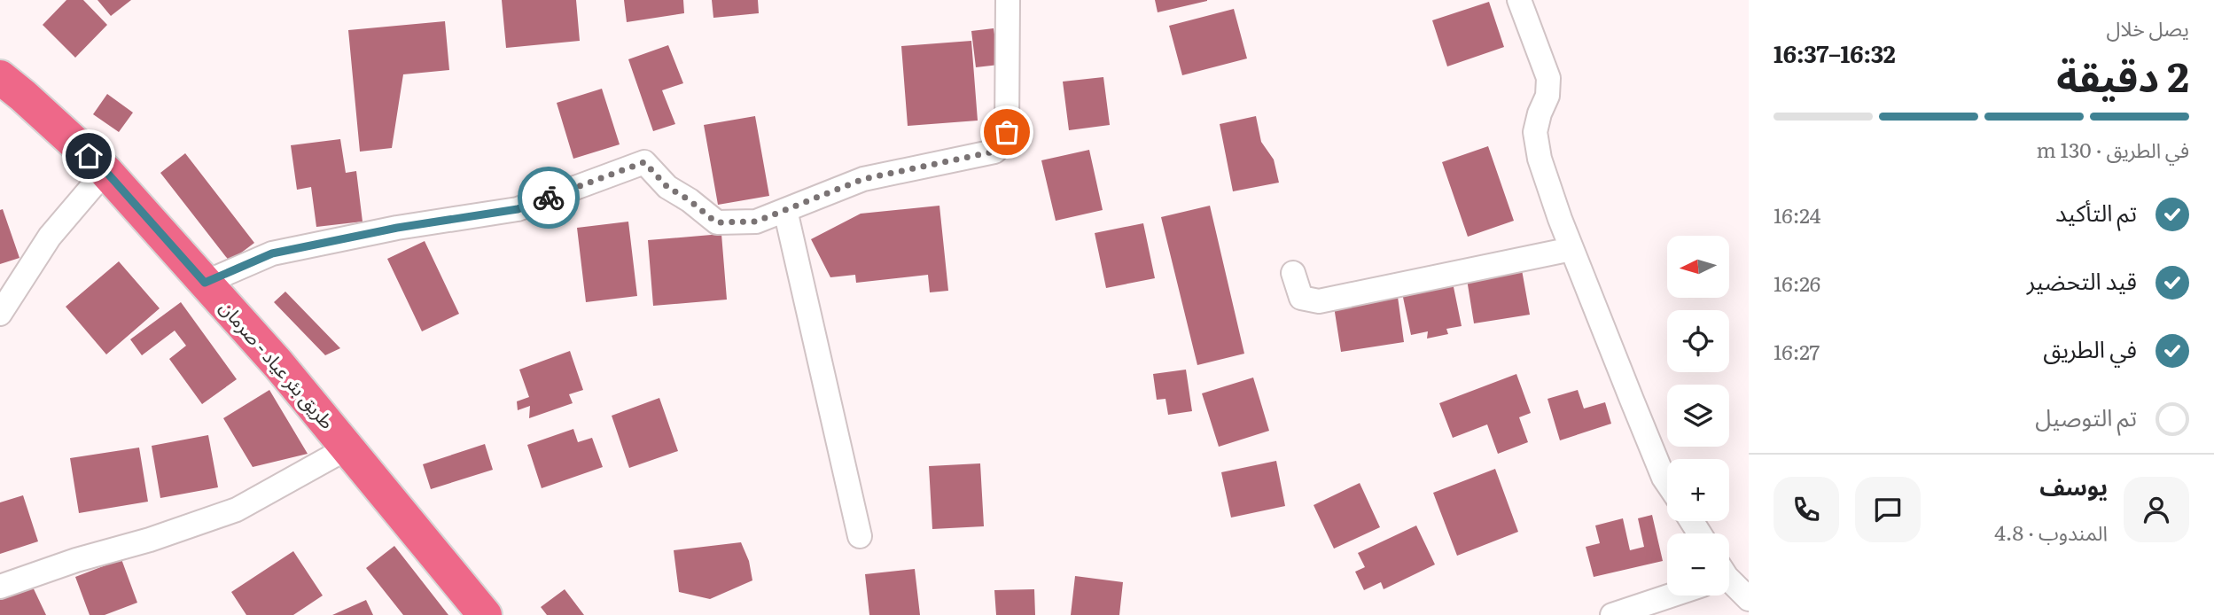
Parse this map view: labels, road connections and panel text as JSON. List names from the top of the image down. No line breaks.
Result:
{"streets":{"highway":["طريق بئر عياد - صرمان"]},"north":"left","page":{"heading":["2 دقيقة","يصل خلال","16:32–16:37"],"panel":["يوسف","المندوب · 4.8"],"bar":"في الطريق · 130 m","list":[["تم التأكيد","16:24"],["قيد التحضير","16:26"],["في الطريق","16:27"],"تم التوصيل"],"map_buttons":["+","−"]}}
